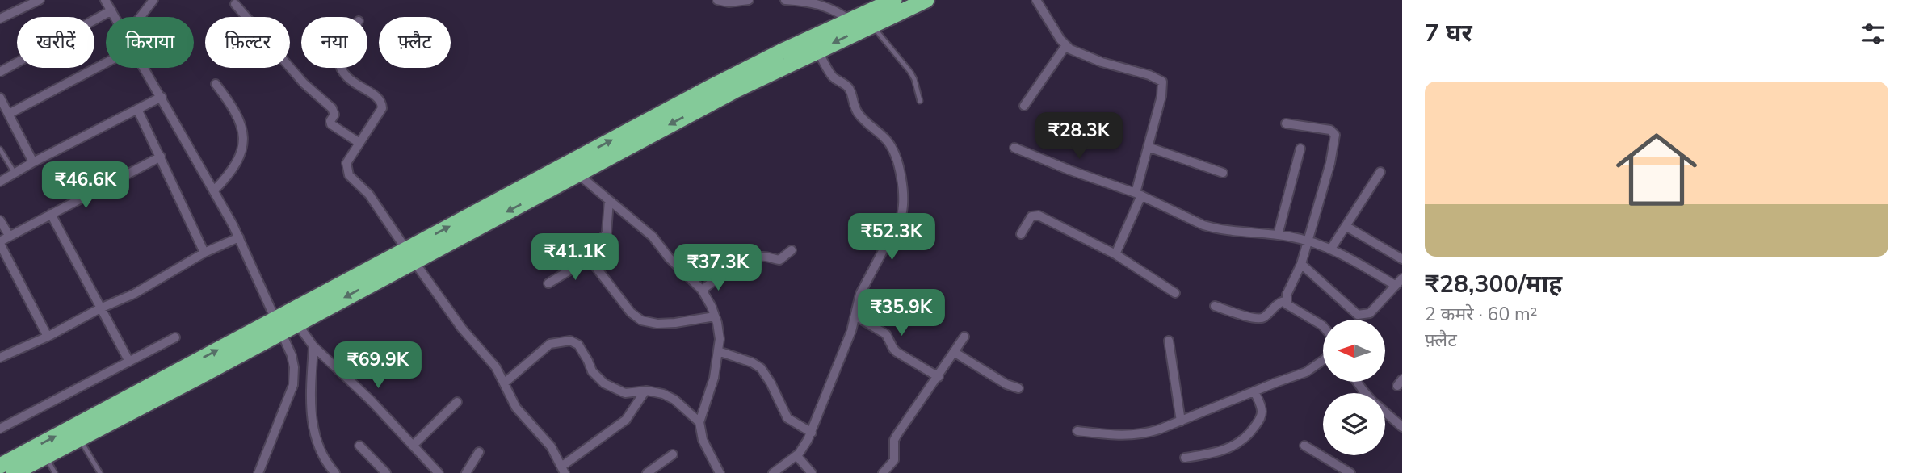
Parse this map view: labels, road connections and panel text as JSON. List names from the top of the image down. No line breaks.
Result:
{"north":"left","page":{"heading":"7 घर","chip":["खरीदें","किराया","फ़िल्टर","नया","फ़्लैट"],"list":[{"name":"₹28,300/माह","note":"2 कमरे · 60 m² · फ़्लैट"}],"price":["₹28.3K","₹46.6K","₹52.3K","₹41.1K","₹37.3K","₹35.9K","₹69.9K"]}}
